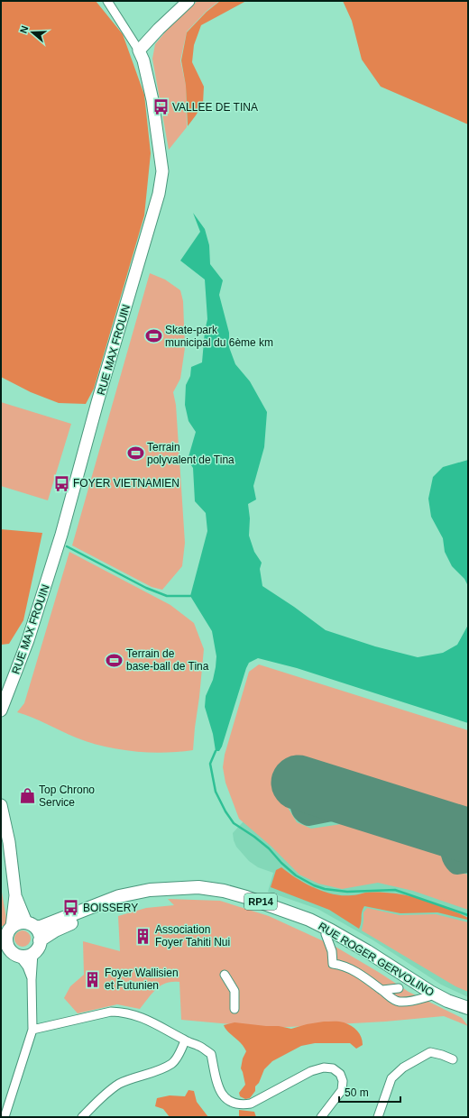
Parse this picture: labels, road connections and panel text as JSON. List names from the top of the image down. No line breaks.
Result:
{"streets":{"main road":["RP14","RUE ROGER GERVOLINO"],"street":["RUE MAX FROUIN"]},"places":{"bus stop":["VALLEE DE TINA","FOYER VIETNAMIEN","BOISSERY"],"sports":["Skate-park municipal du 6ème km","Terrain polyvalent de Tina","Terrain de base-ball de Tina"],"shop":["Top Chrono Service"],"building":["Association Foyer Tahiti Nui","Foyer Wallisien et Futunien"]},"scale_bar":"50 m","north":"left"}
